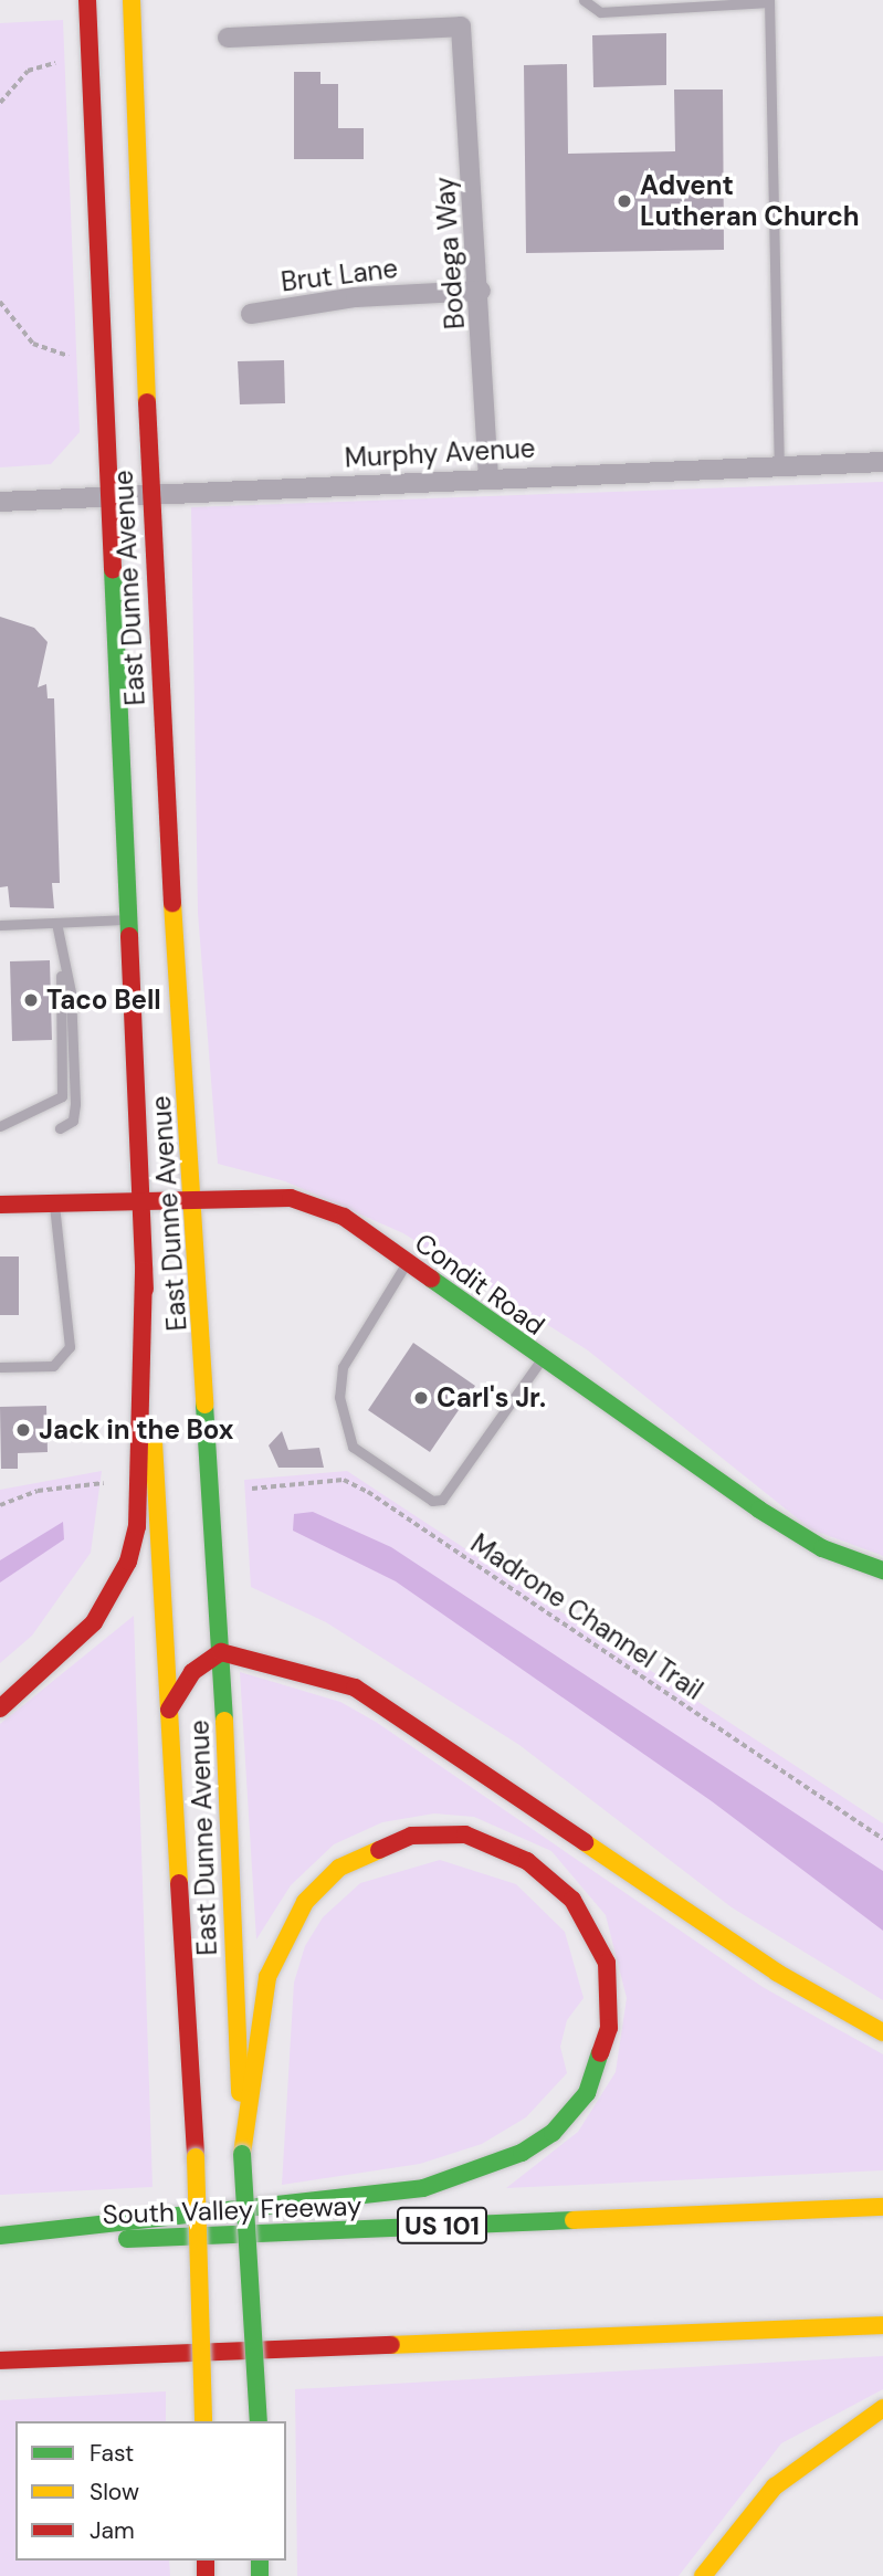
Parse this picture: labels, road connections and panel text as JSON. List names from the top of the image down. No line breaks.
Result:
{"streets":{"main road":["East Dunne Avenue","Condit Road","South Valley Freeway","US 101"],"street":["Bodega Way","Brut Lane","Murphy Avenue"],"path":["Madrone Channel Trail"]},"crossings":[["Bodega Way","Brut Lane"],["Bodega Way","Murphy Avenue"],["Murphy Avenue","East Dunne Avenue"],["East Dunne Avenue","Condit Road"]],"places":["Advent Lutheran Church","Taco Bell","Carl's Jr.","Jack in the Box"],"legend":["Fast","Slow","Jam"]}
